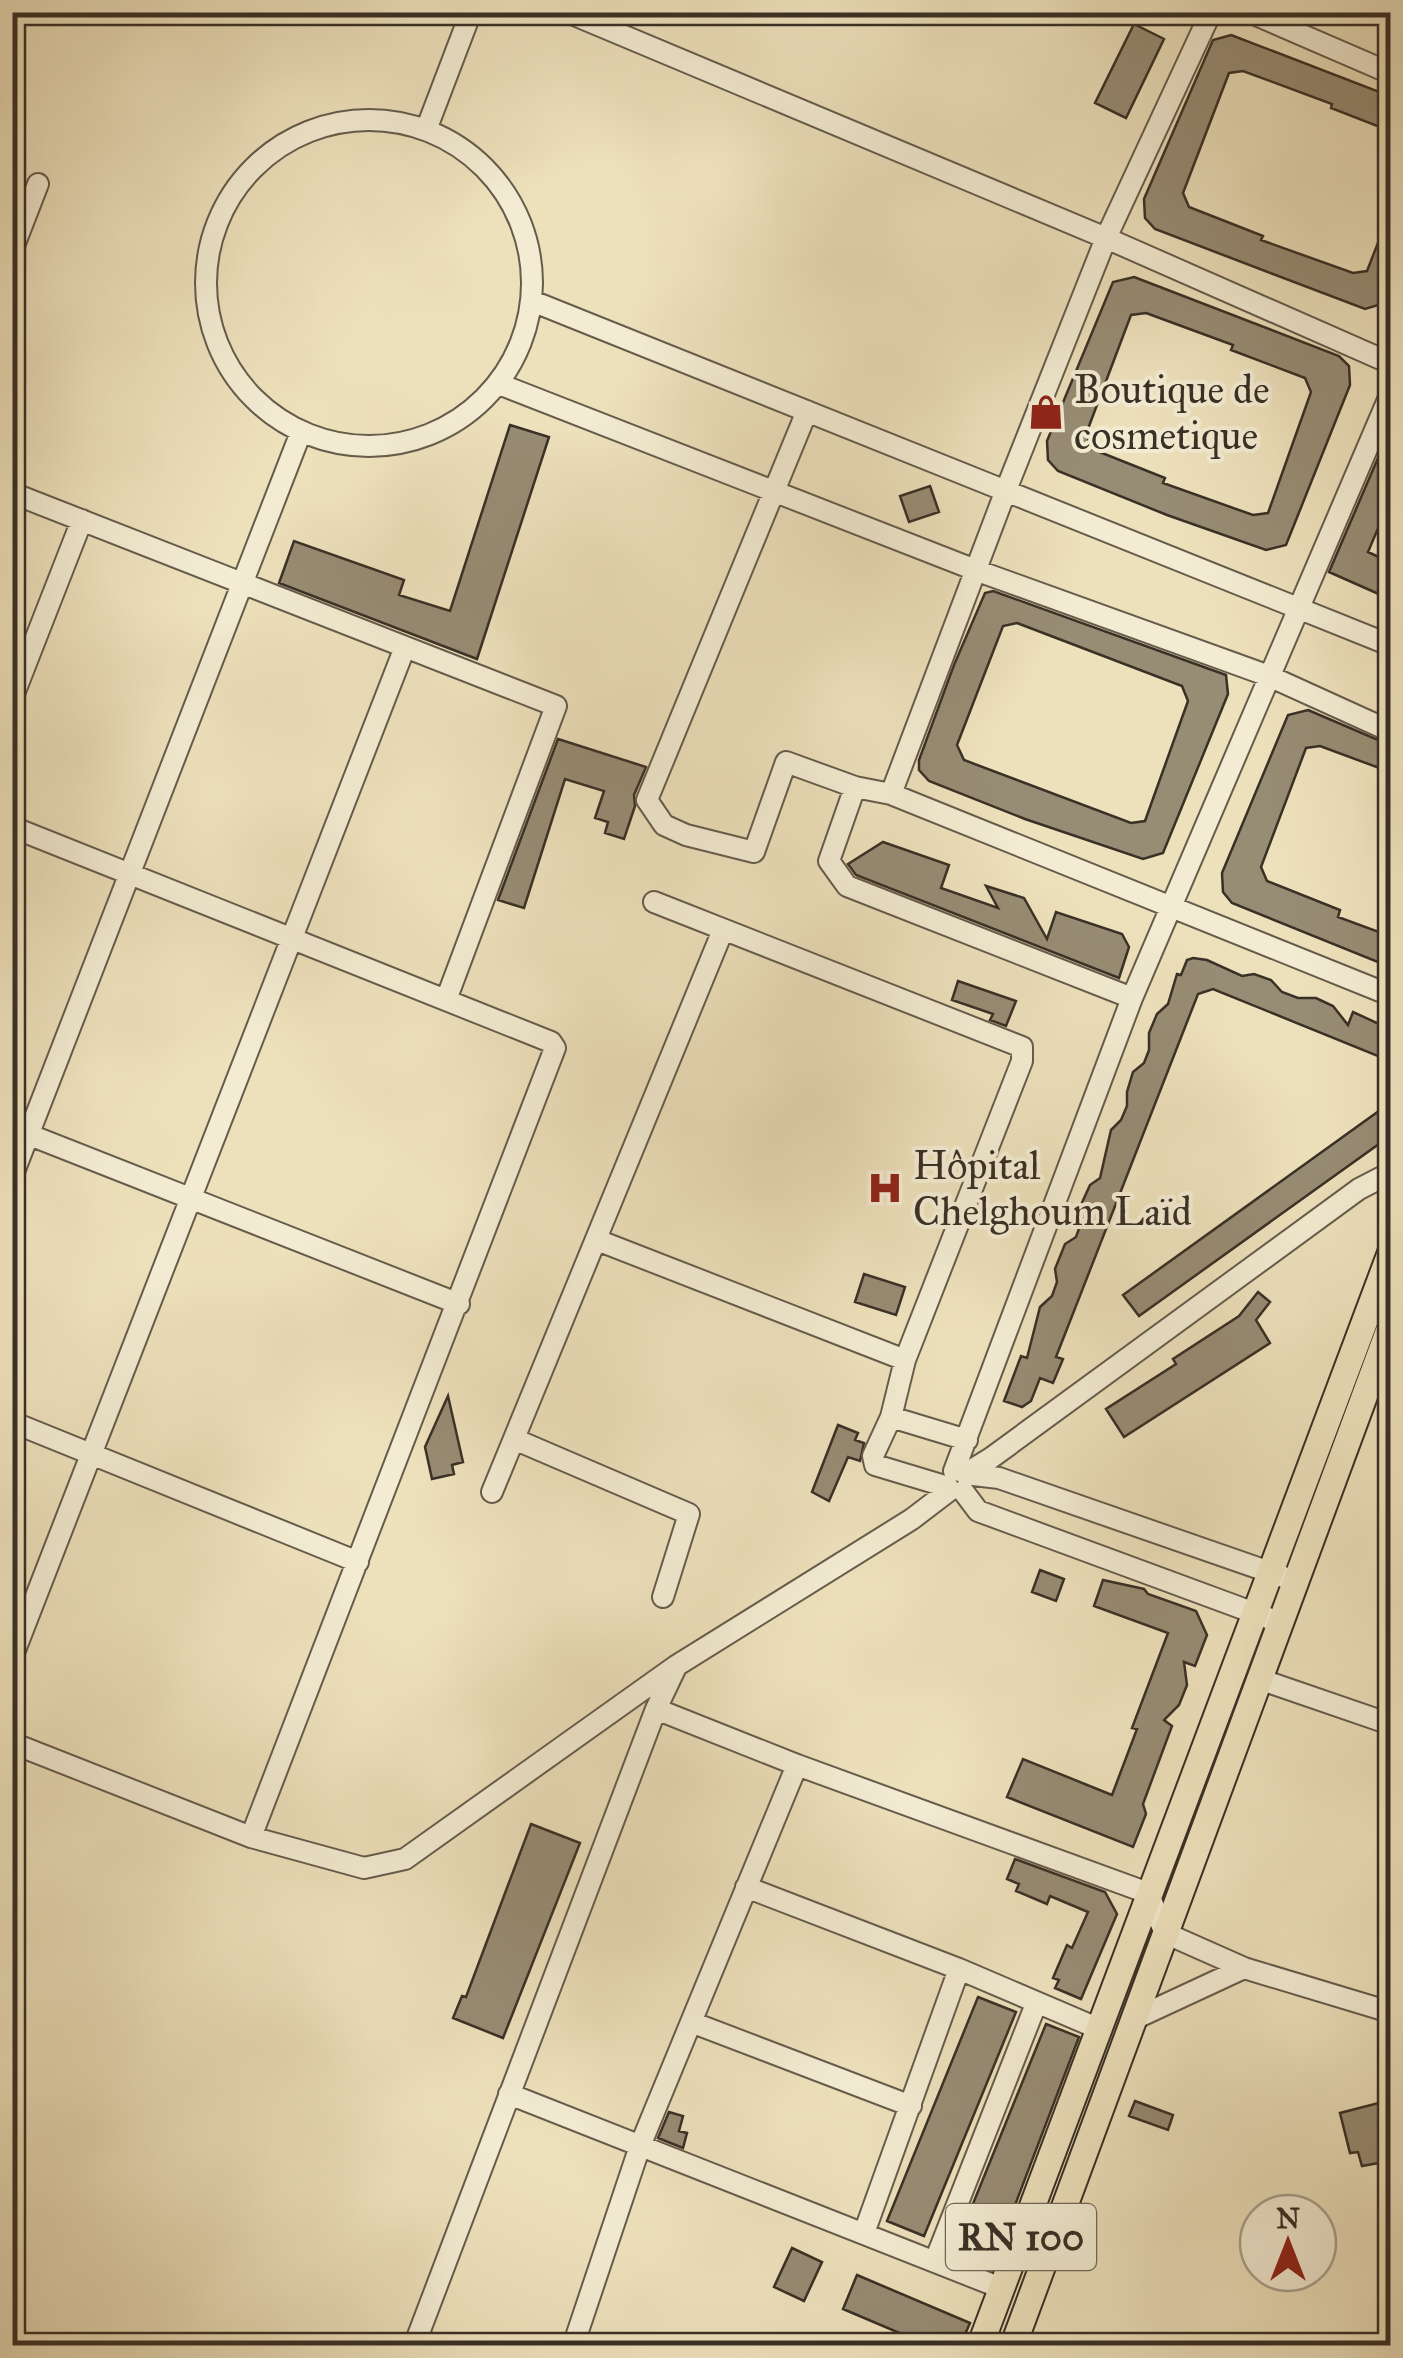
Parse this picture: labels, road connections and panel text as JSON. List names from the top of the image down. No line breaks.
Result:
{"streets":{"main road":["RN 100"]},"places":{"shop":["Boutique de cosmetique"],"hospital":["Hôpital Chelghoum Laïd"]},"north":"top"}
